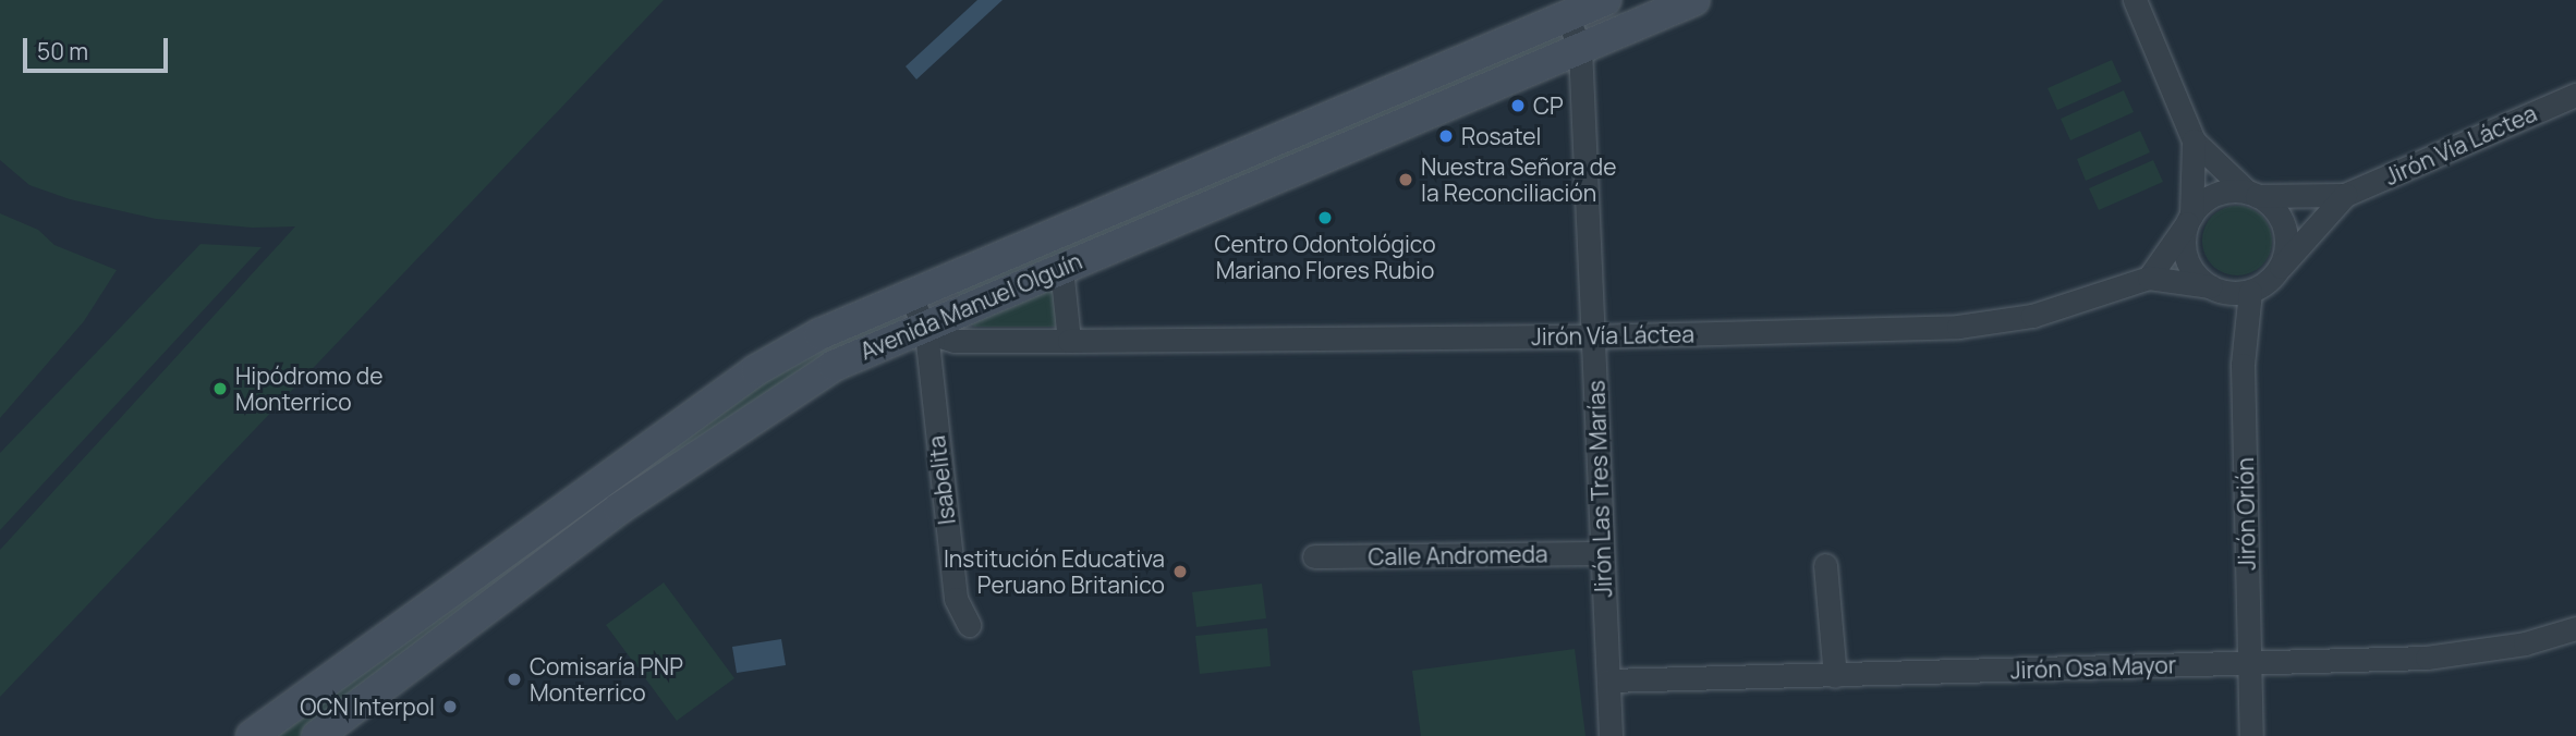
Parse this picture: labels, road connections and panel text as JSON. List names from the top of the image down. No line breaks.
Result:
{"streets":{"street":["Jirón Vía Láctea","Avenida Manuel Olguín","Isabelita","Jirón Las Tres Marías","Jirón Orión","Calle Andromeda","Jirón Osa Mayor"]},"crossings":[["Jirón Vía Láctea","Avenida Manuel Olguín"],["Jirón Vía Láctea","Isabelita"],["Jirón Vía Láctea","Jirón Las Tres Marías"],["Jirón Vía Láctea","Jirón Orión"],["Avenida Manuel Olguín","Isabelita"],["Avenida Manuel Olguín","Jirón Las Tres Marías"],["Jirón Las Tres Marías","Calle Andromeda"],["Jirón Las Tres Marías","Jirón Osa Mayor"],["Jirón Orión","Jirón Osa Mayor"]],"places":["CP","Rosatel","Nuestra Señora de la Reconciliación","Centro Odontológico Mariano Flores Rubio","Hipódromo de Monterrico","Institución Educativa Peruano Britanico","Comisaría PNP Monterrico","OCN Interpol"],"scale_bar":"50 m"}
